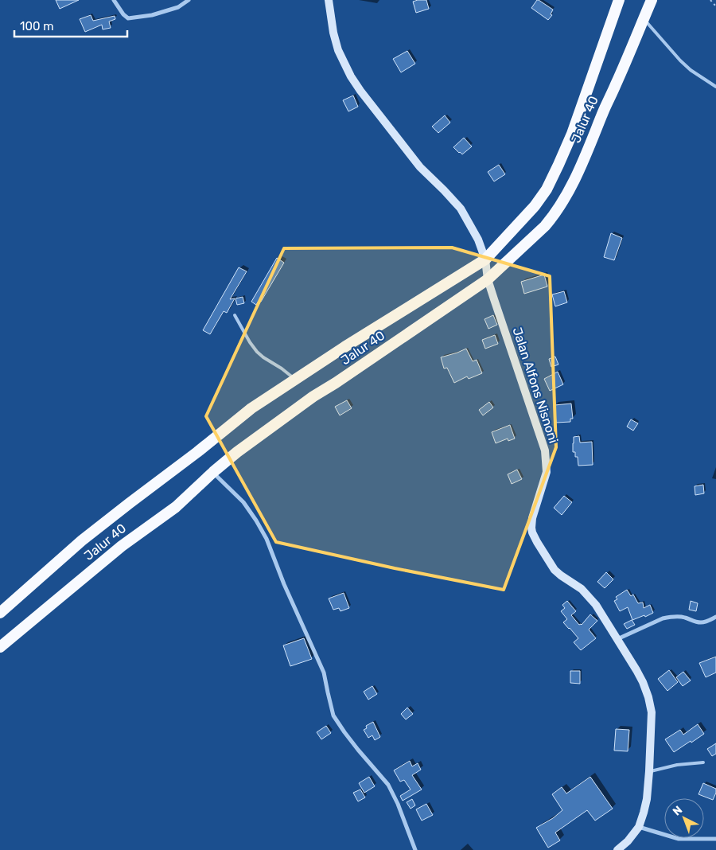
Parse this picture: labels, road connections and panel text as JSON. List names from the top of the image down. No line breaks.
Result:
{"streets":{"highway":["Jalur 40"],"main road":["Jalan Alfons Nisnoni"]},"crossings":[["Jalur 40","Jalan Alfons Nisnoni"]],"scale_bar":"100 m","north":"top left"}
